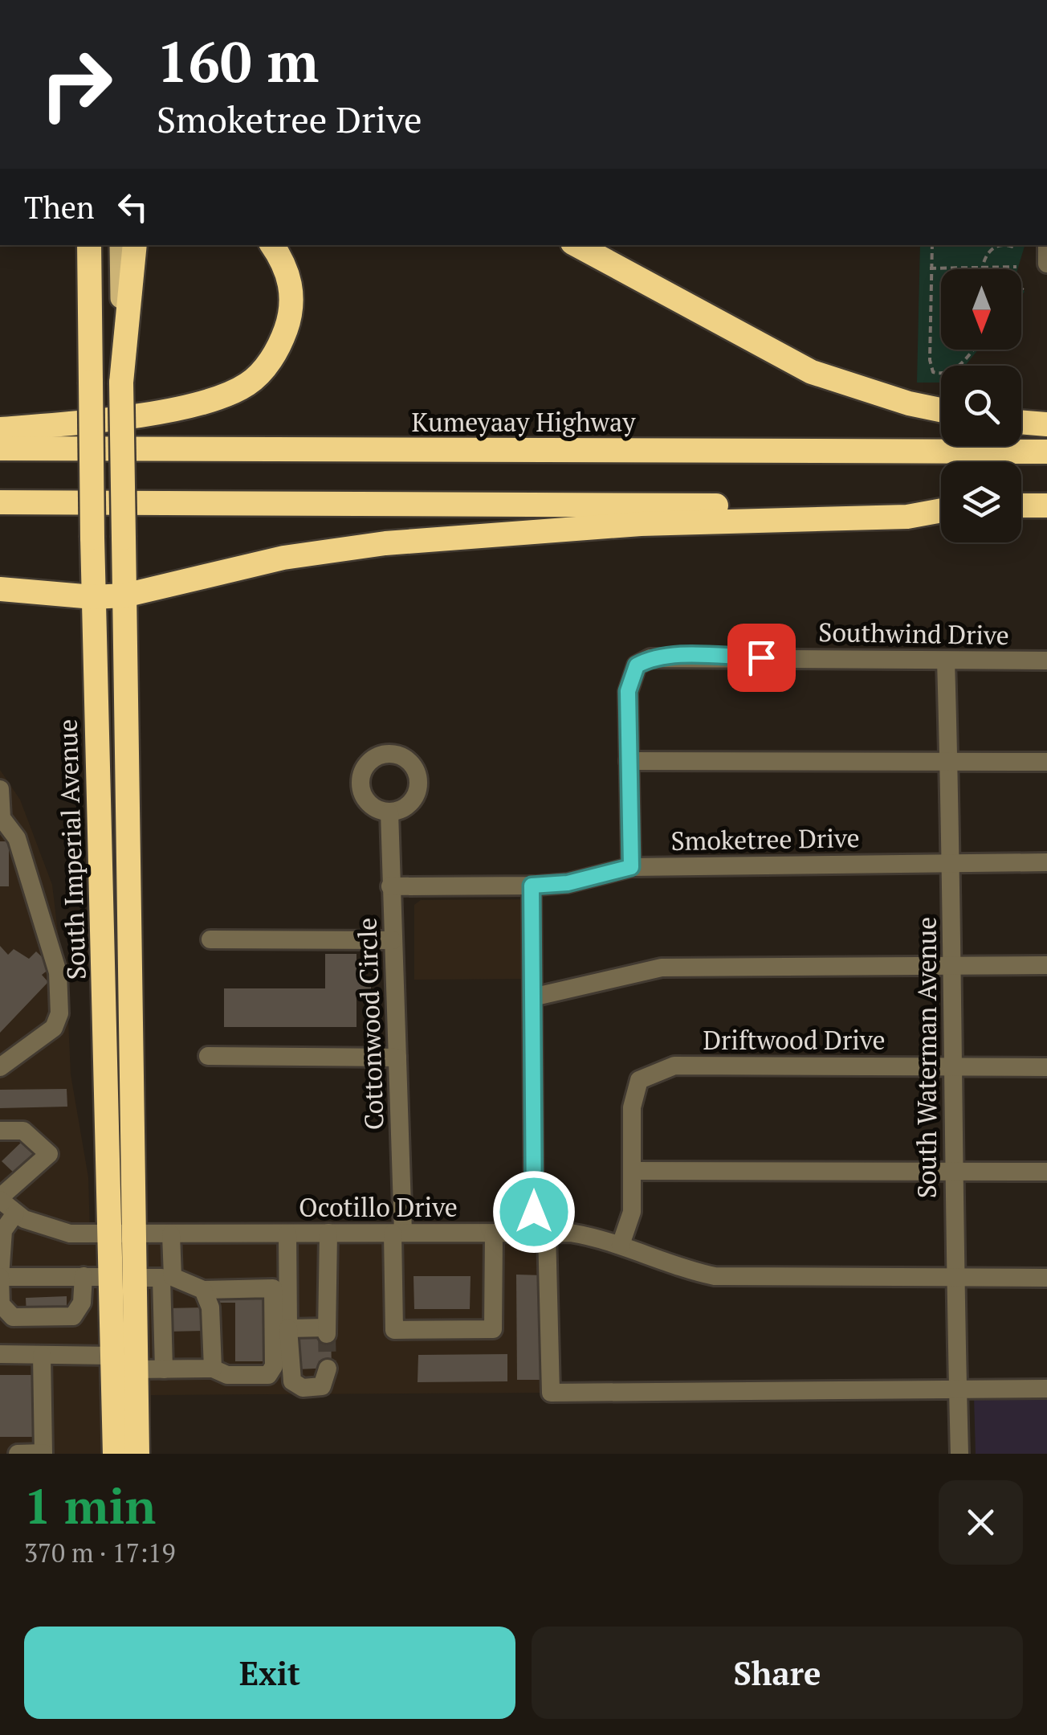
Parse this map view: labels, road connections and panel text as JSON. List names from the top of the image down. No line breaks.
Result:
{"streets":{"highway":["Kumeyaay Highway","South Imperial Avenue"],"street":["Southwind Drive","Smoketree Drive","Cottonwood Circle","Driftwood Drive","South Waterman Avenue","Ocotillo Drive"]},"crossings":[["Southwind Drive","South Waterman Avenue"],["Smoketree Drive","Cottonwood Circle"],["Smoketree Drive","South Waterman Avenue"],["South Imperial Avenue","Ocotillo Drive"],["Cottonwood Circle","Ocotillo Drive"],["Driftwood Drive","South Waterman Avenue"],["South Waterman Avenue","Ocotillo Drive"]],"north":"bottom","page":{"turn":["160 m","Smoketree Drive"],"then":"Then","heading":["1 min","370 m · 17:19"],"buttons":["Exit","Share"]}}
